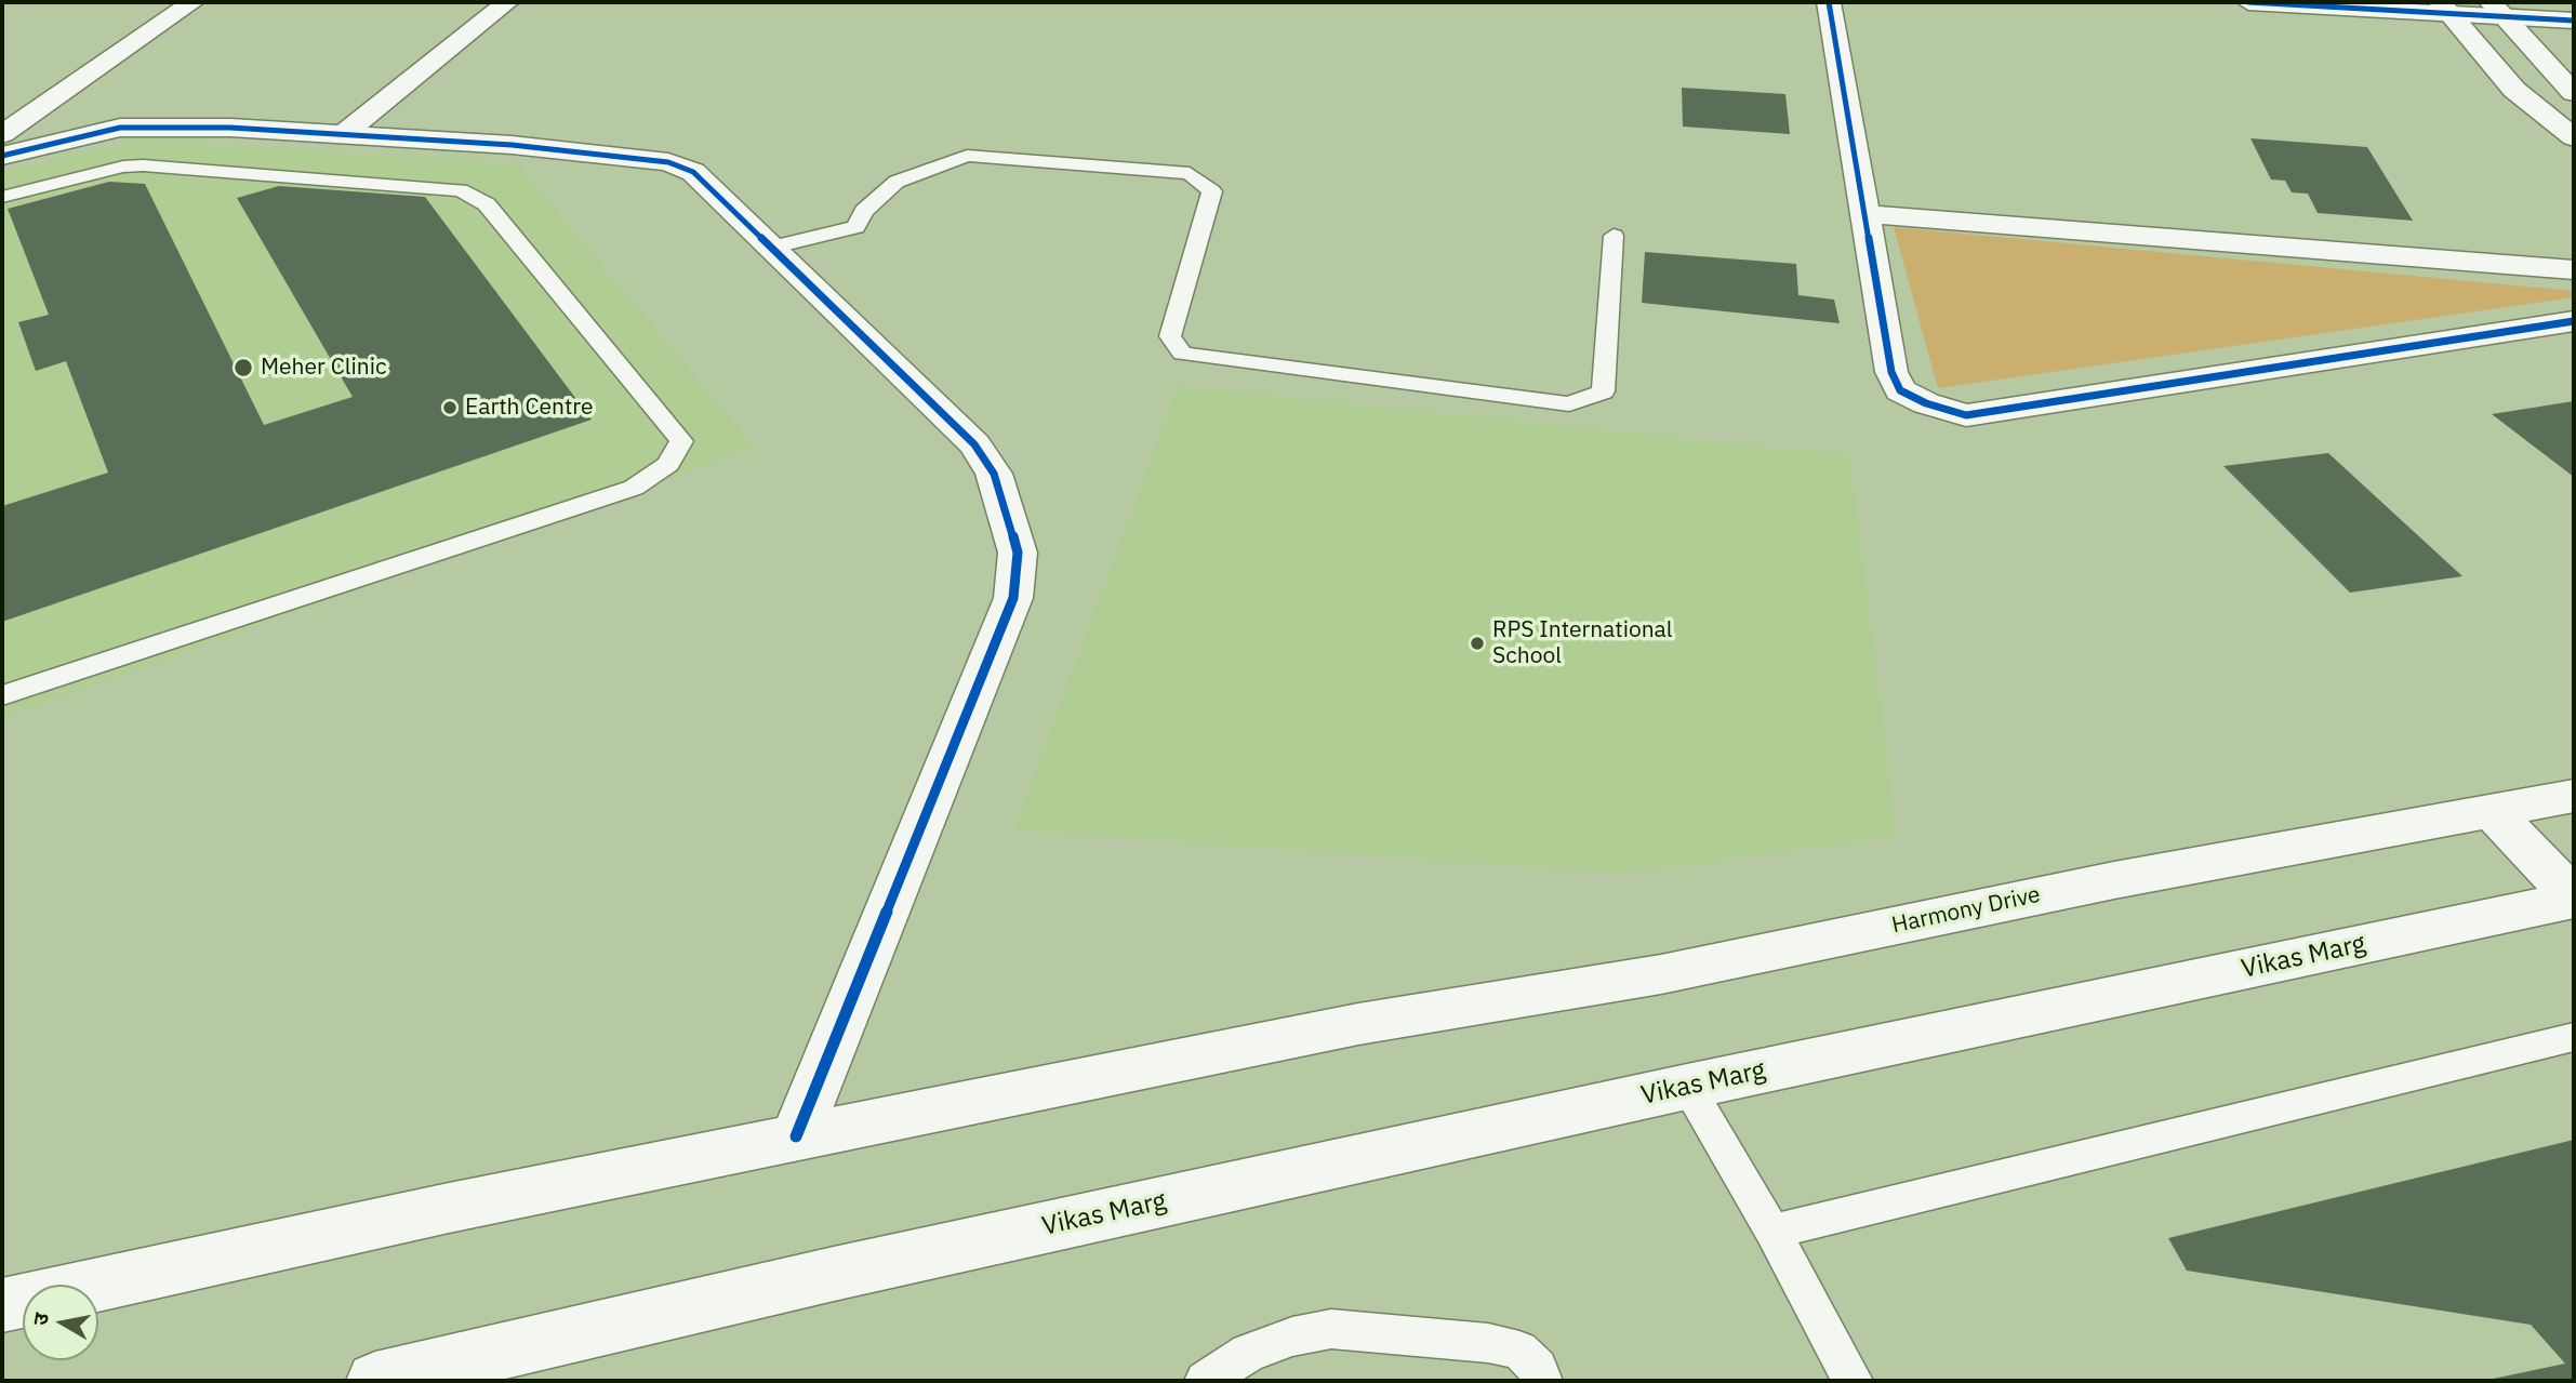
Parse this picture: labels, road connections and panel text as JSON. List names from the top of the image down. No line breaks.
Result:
{"streets":{"street":["Harmony Drive","Vikas Marg"]},"places":["Meher Clinic","Earth Centre","RPS International School"],"north":"left"}
